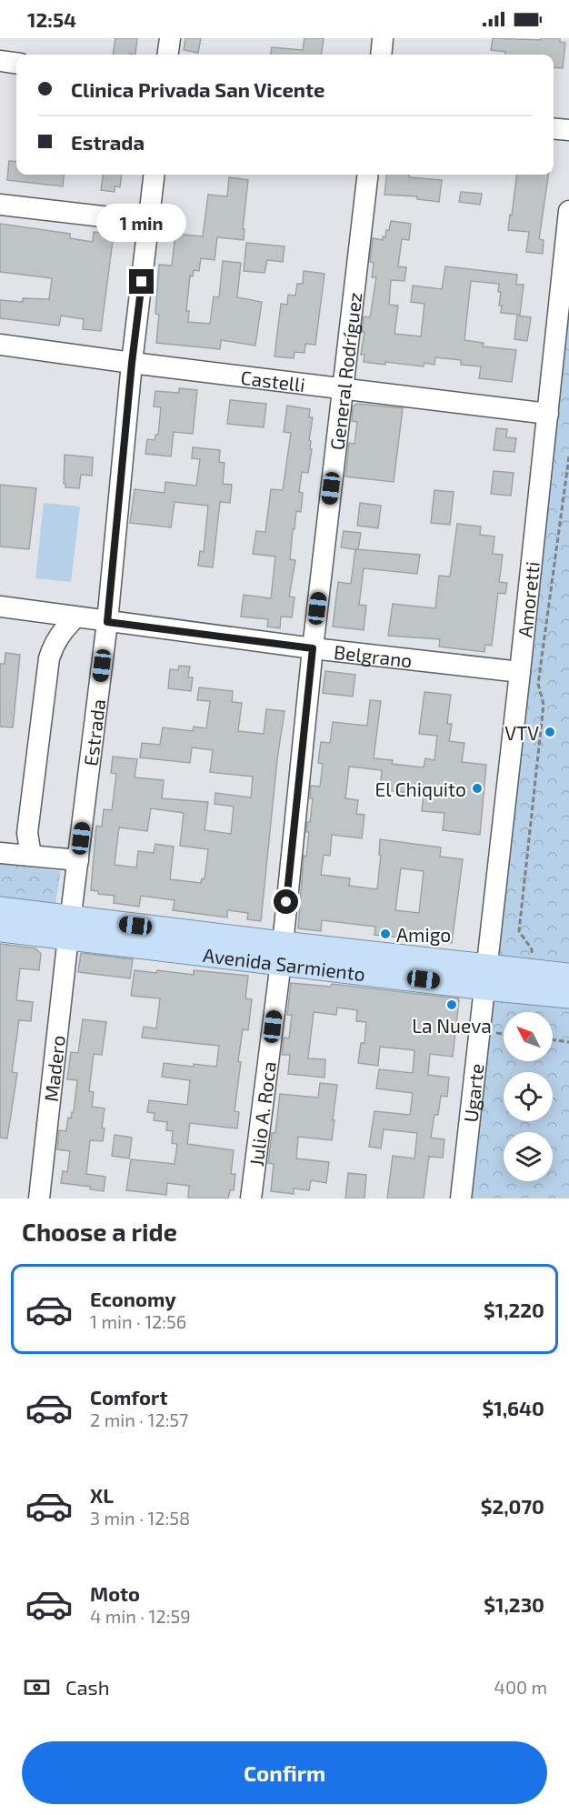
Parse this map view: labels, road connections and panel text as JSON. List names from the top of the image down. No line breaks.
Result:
{"streets":{"main road":["Avenida Sarmiento"],"street":["General Rodríguez","Castelli","Amoretti","Belgrano","Estrada","Madero","Ugarte","Julio A. Roca"]},"crossings":[["General Rodríguez","Castelli"],["General Rodríguez","Belgrano"],["General Rodríguez","Avenida Sarmiento"],["General Rodríguez","Julio A. Roca"],["Castelli","Amoretti"],["Castelli","Estrada"],["Amoretti","Belgrano"],["Amoretti","Avenida Sarmiento"],["Amoretti","Ugarte"],["Belgrano","Estrada"],["Estrada","Avenida Sarmiento"],["Estrada","Madero"],["Avenida Sarmiento","Madero"],["Avenida Sarmiento","Ugarte"],["Avenida Sarmiento","Julio A. Roca"]],"places":["VTV","El Chiquito","Amigo","La Nueva"],"north":"top left","page":{"status":"12:54","banner":["Clinica Privada San Vicente","Estrada"],"bubble":"1 min","heading":"Choose a ride","list":[{"name":"Economy","note":"1 min · 12:56","value":"$1,220"},{"name":"Comfort","note":"2 min · 12:57","value":"$1,640"},{"name":"XL","note":"3 min · 12:58","value":"$2,070"},{"name":"Moto","note":"4 min · 12:59","value":"$1,230"}],"pay":["Cash","400 m"],"buttons":"Confirm"}}
